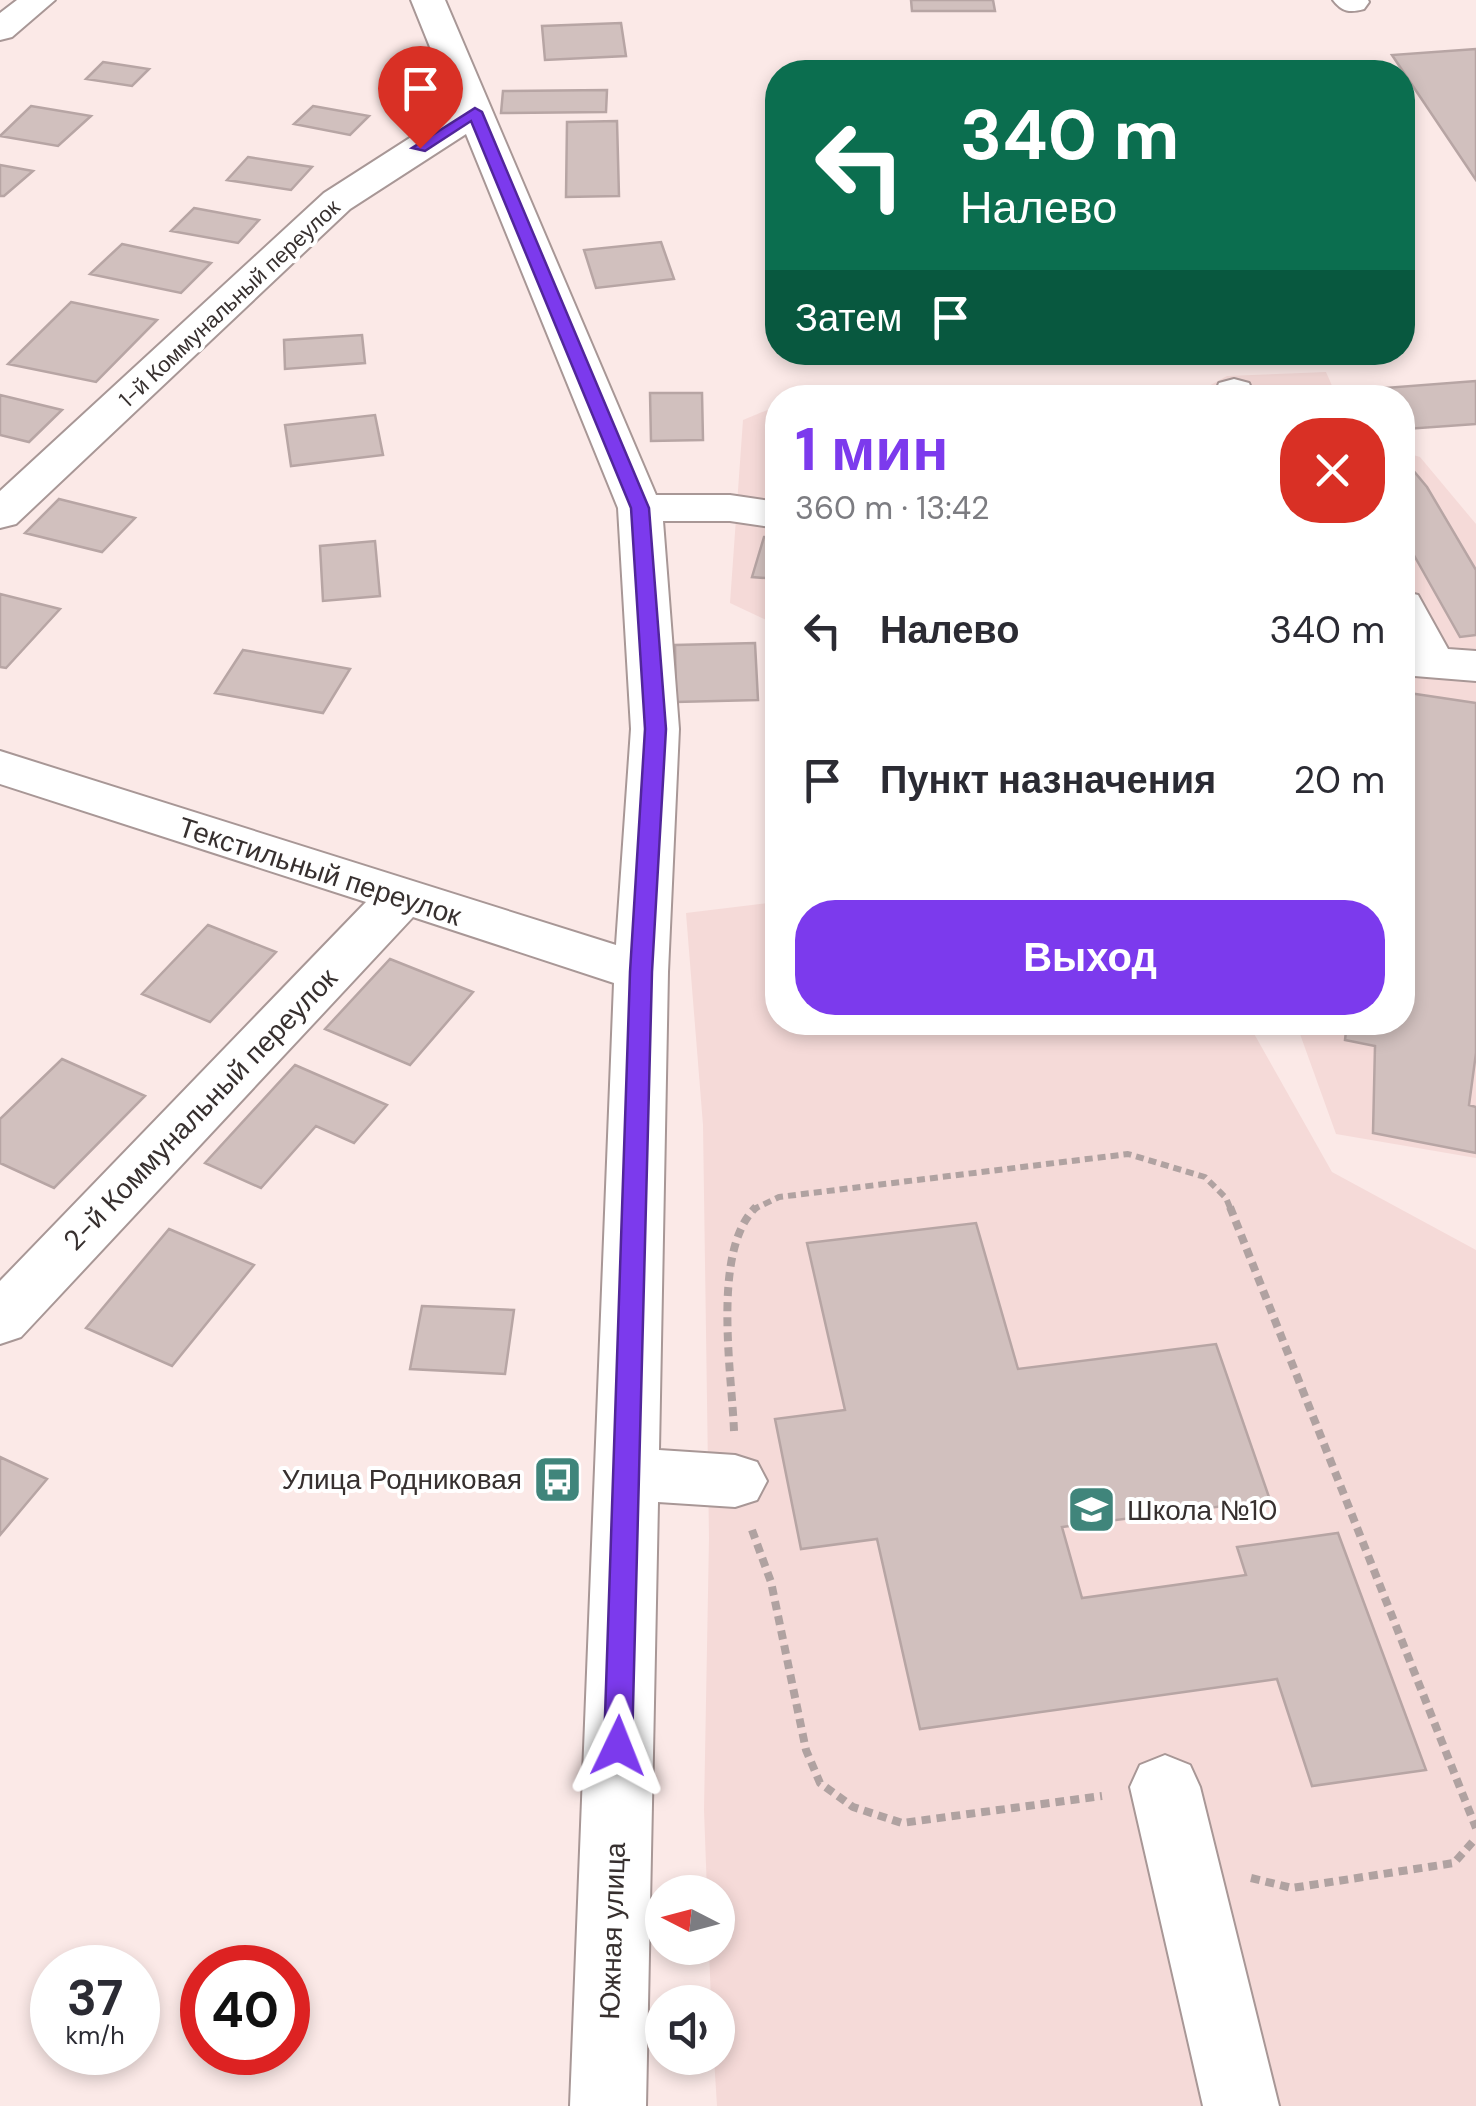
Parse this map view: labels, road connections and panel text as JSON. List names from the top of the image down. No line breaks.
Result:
{"streets":{"street":["1-й Коммунальный переулок","Текстильный переулок","2-й Коммунальный переулок","Южная улица"]},"crossings":[["1-й Коммунальный переулок","Южная улица"],["Текстильный переулок","2-й Коммунальный переулок"],["Текстильный переулок","Южная улица"]],"places":{"bus stop":["Улица Родниковая"],"school or university":["Школа №10"]},"north":"left","page":{"turn":["340 m","Налево"],"then":"Затем","heading":["1 мин","360 m · 13:42"],"list":[{"name":"Налево","value":"340 m"},{"name":"Пункт назначения","value":"20 m"}],"buttons":"Выход","speed":"37 km/h","limit":"40"}}
